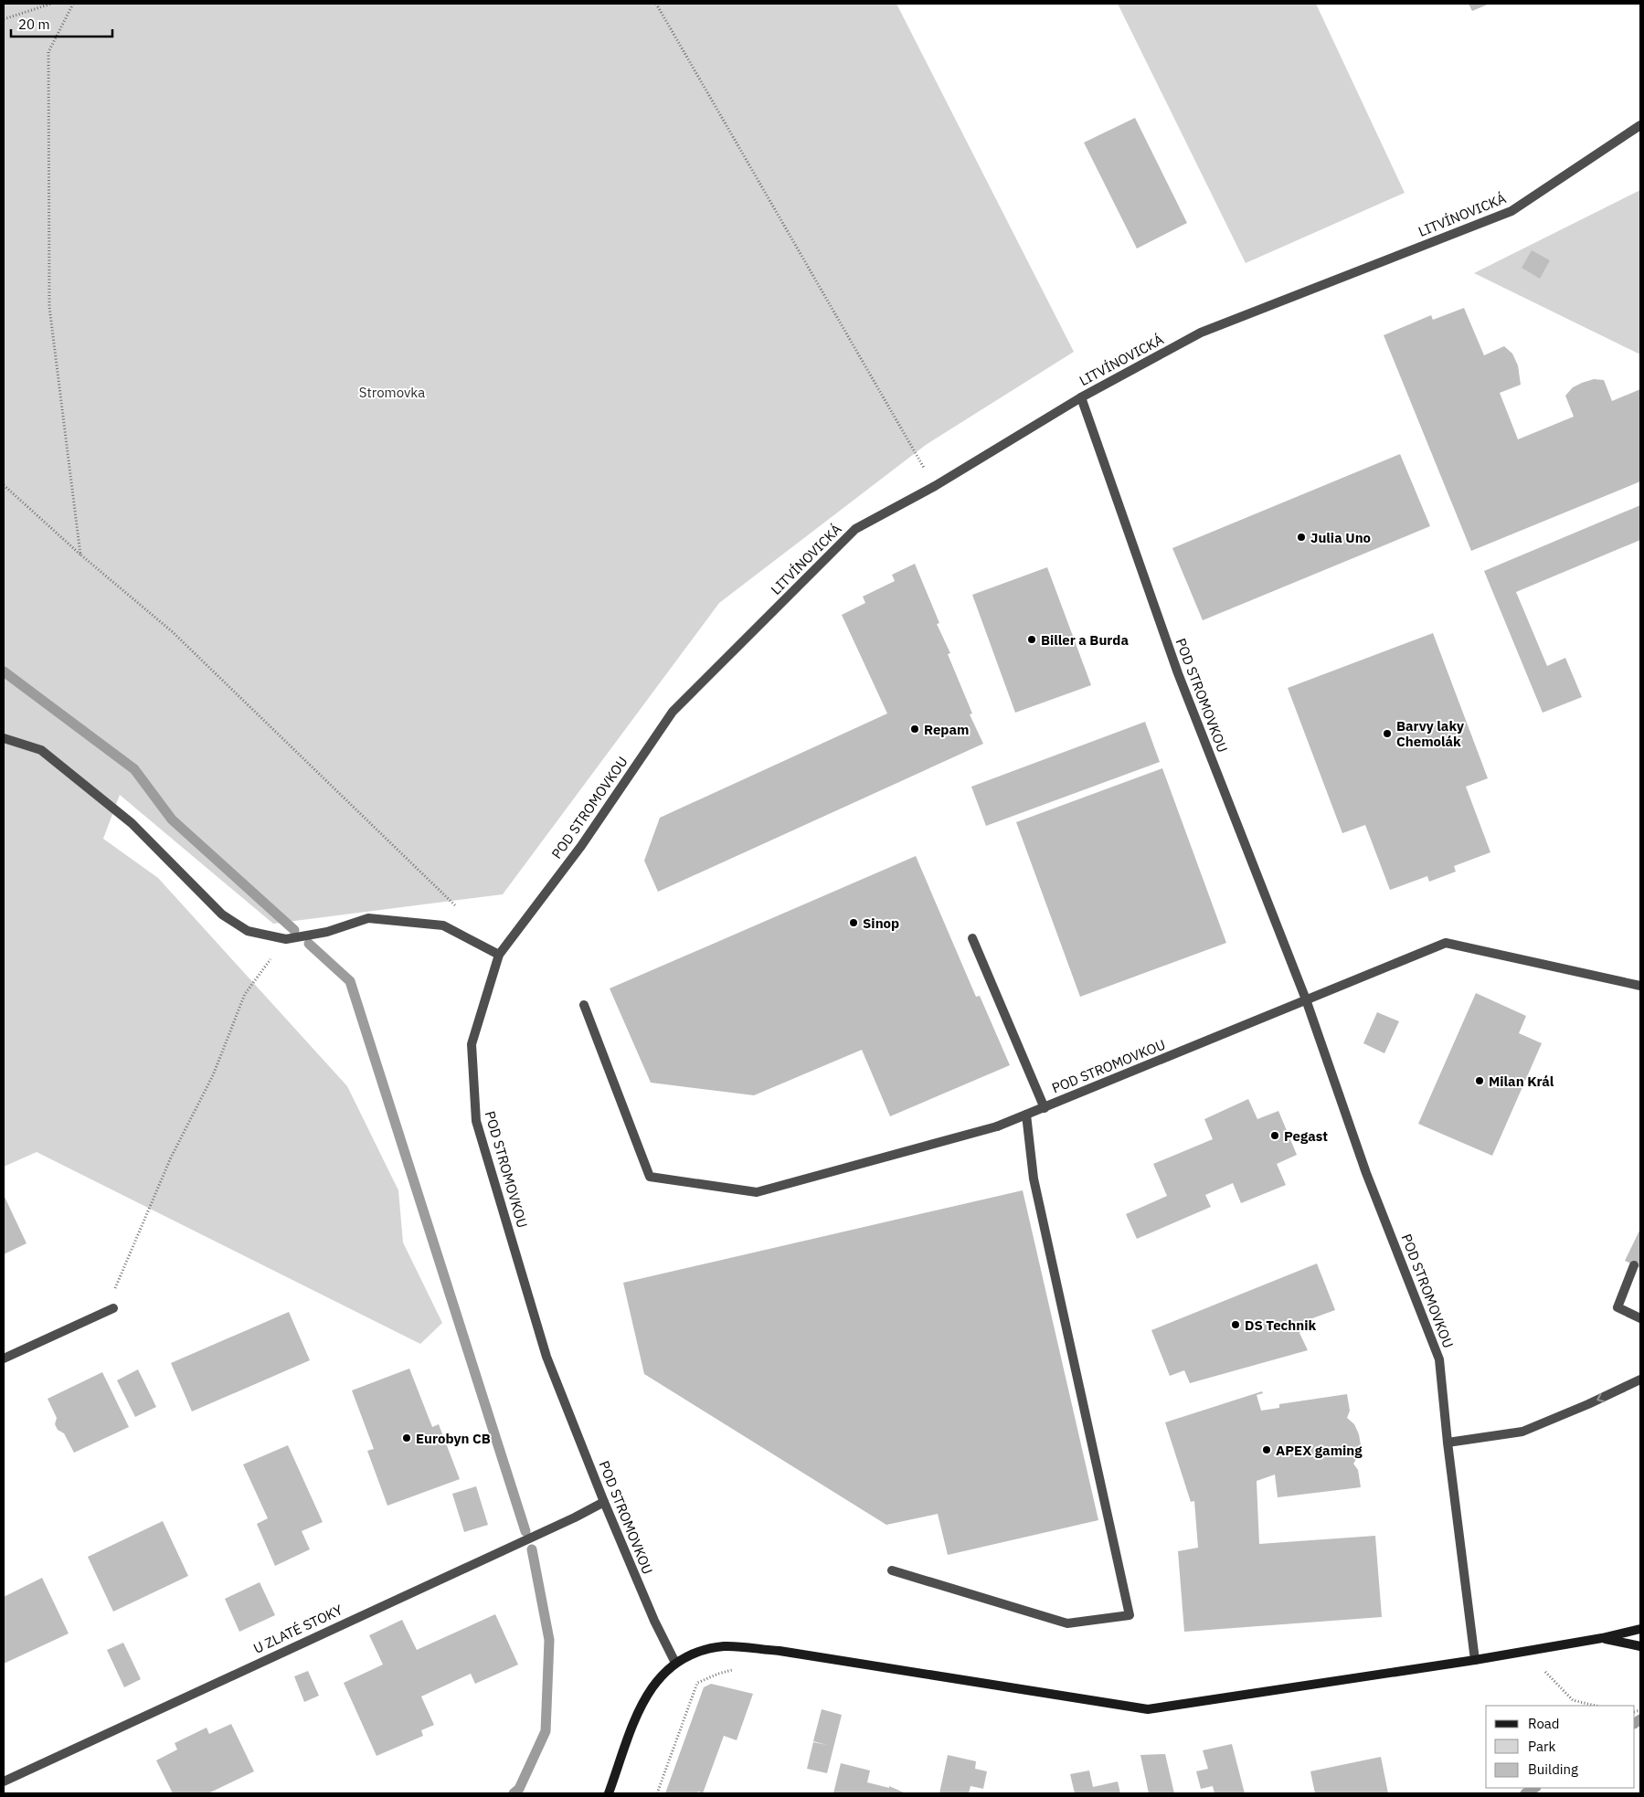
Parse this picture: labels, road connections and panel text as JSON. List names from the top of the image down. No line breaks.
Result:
{"streets":{"street":["LITVÍNOVICKÁ","POD STROMOVKOU","U ZLATÉ STOKY"]},"crossings":[["LITVÍNOVICKÁ","POD STROMOVKOU"],["POD STROMOVKOU","U ZLATÉ STOKY"]],"parks":["Stromovka"],"places":["Julia Uno","Biller a Burda","Repam","Barvy laky Chemolák","Sinop","Milan Král","Pegast","DS Technik","Eurobyn CB","APEX gaming"],"legend":["Road","Park","Building"],"scale_bar":"20 m"}
